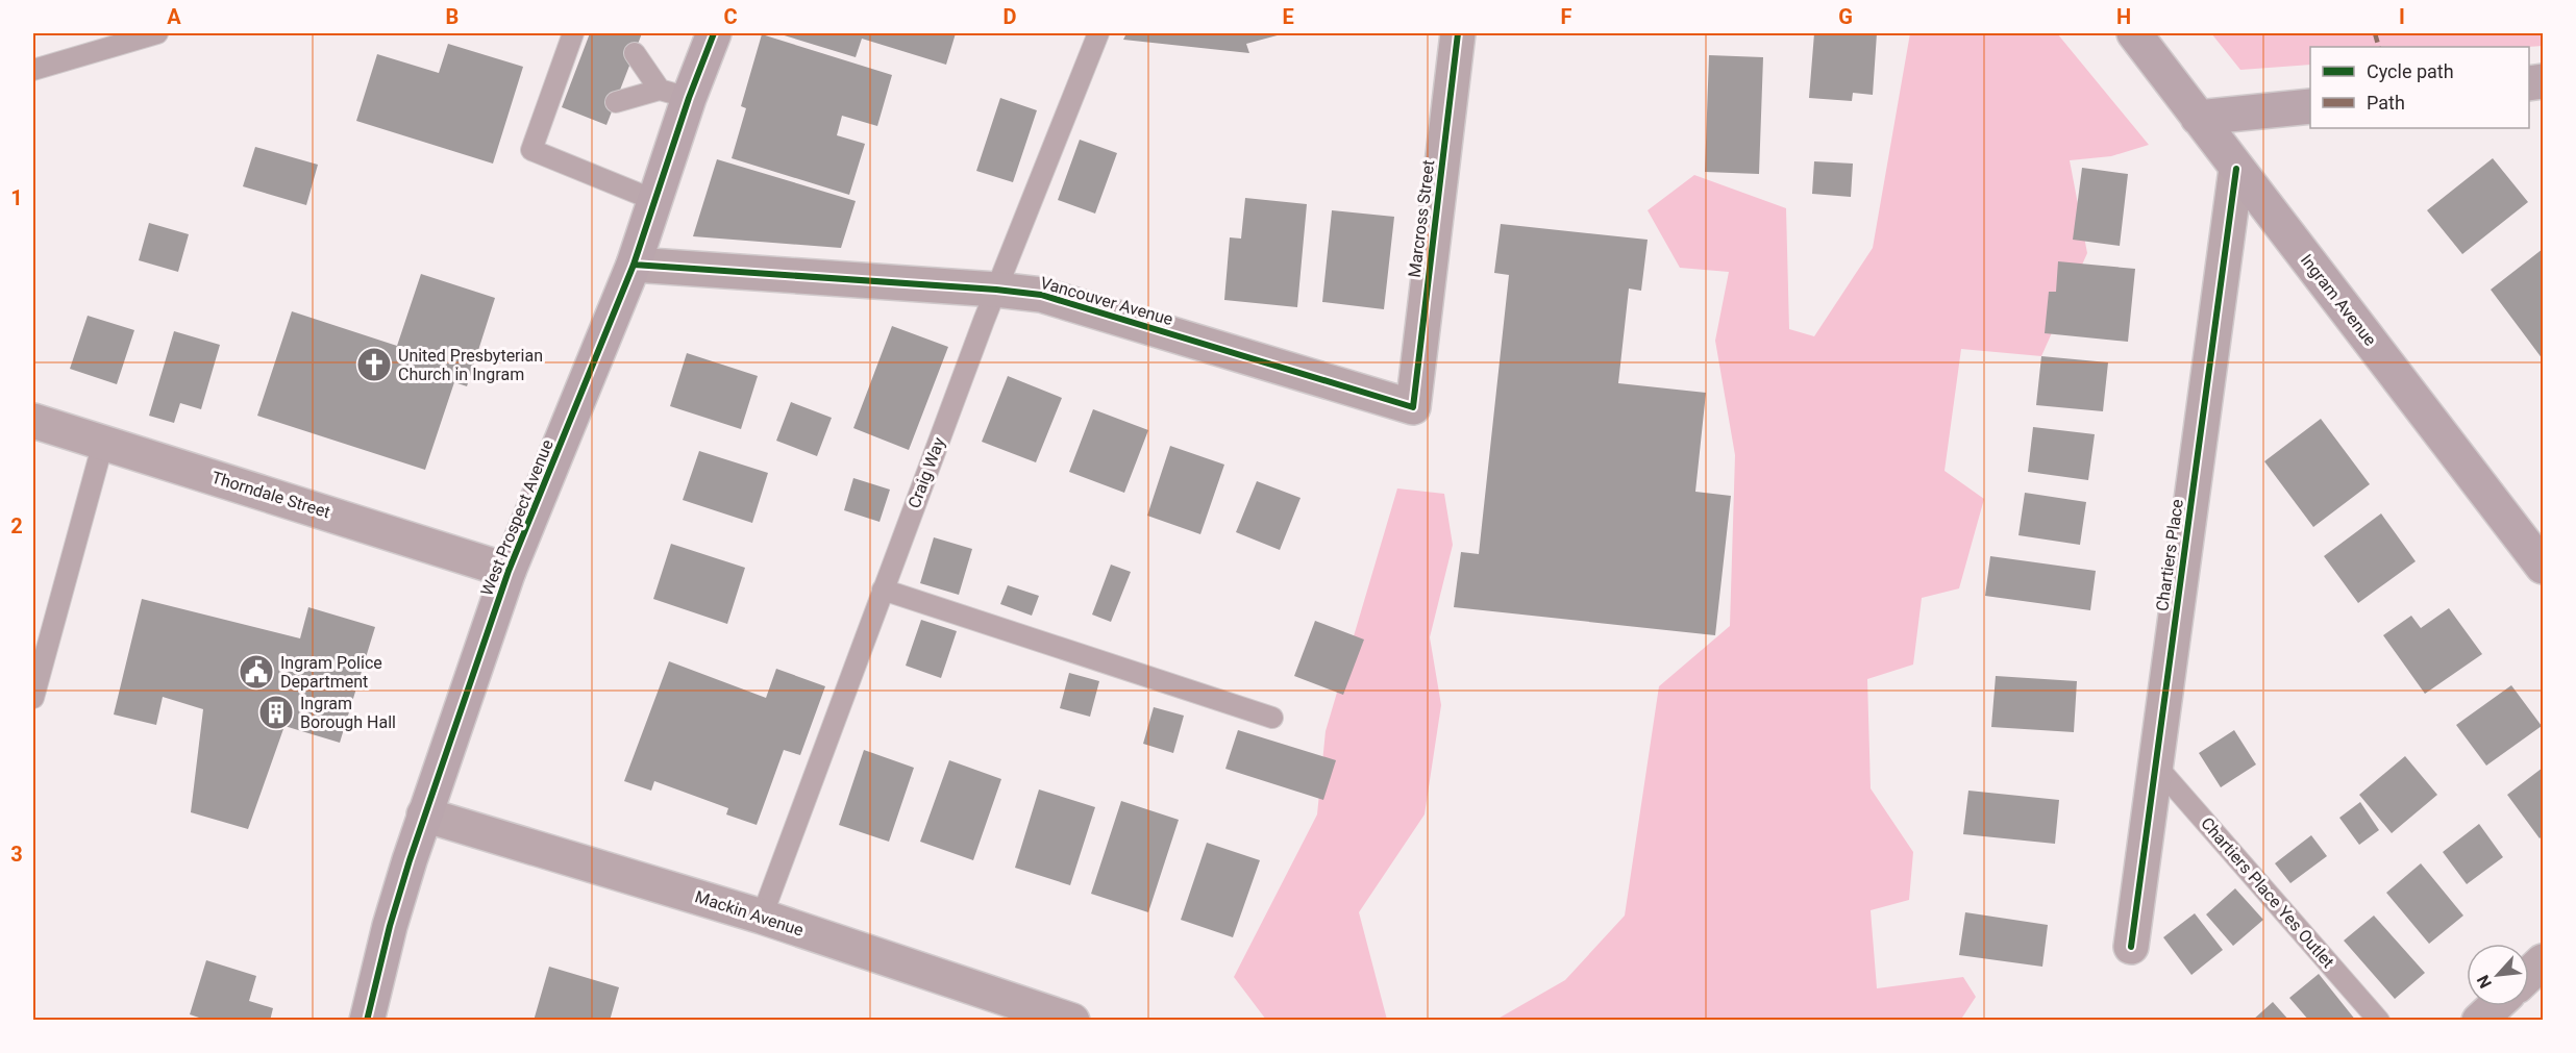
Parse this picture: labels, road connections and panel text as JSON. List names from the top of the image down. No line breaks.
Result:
{"streets":{"street":["Marcross Street","Ingram Avenue","Vancouver Avenue","Thorndale Street","West Prospect Avenue","Chartiers Place","Mackin Avenue"],"lane":["Craig Way","Chartiers Place Yes Outlet"]},"crossings":[["Marcross Street","Vancouver Avenue"],["Ingram Avenue","Chartiers Place"],["Vancouver Avenue","Craig Way"],["Vancouver Avenue","West Prospect Avenue"],["Craig Way","Mackin Avenue"],["Thorndale Street","West Prospect Avenue"],["West Prospect Avenue","Mackin Avenue"],["Chartiers Place","Chartiers Place Yes Outlet"]],"places":{"church":["United Presbyterian Church in Ingram"],"public building":["Ingram Police Department"],"building":["Ingram Borough Hall"]},"legend":["Cycle path","Path"],"north":"bottom left","grid":{"columns":["A","B","C","D","E","F","G","H","I"],"rows":["1","2","3"]}}
